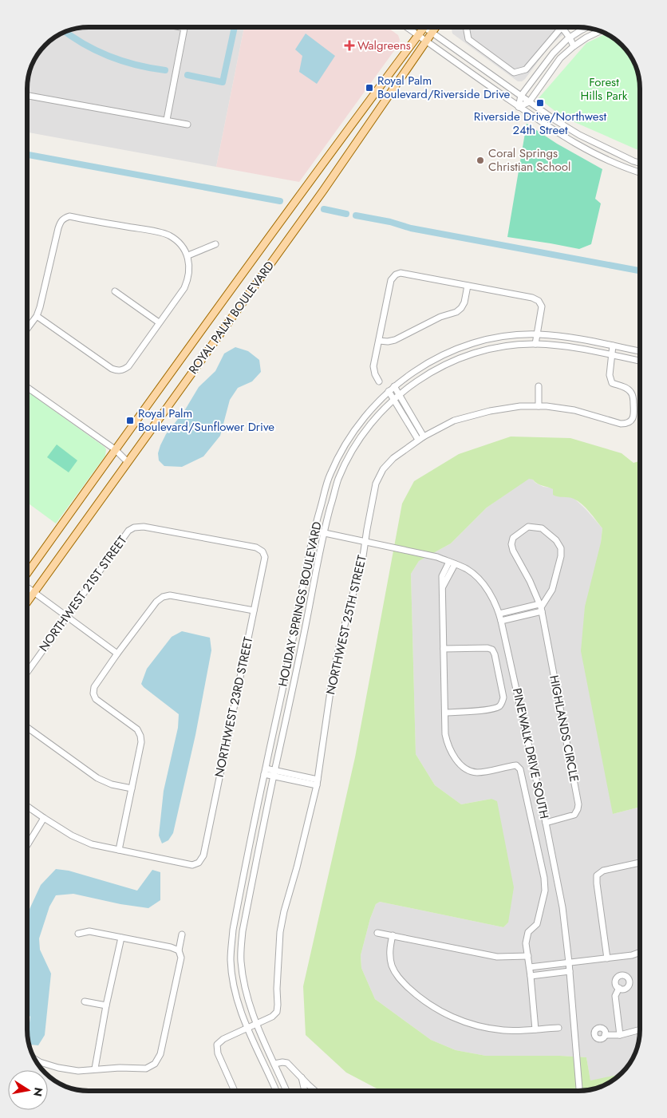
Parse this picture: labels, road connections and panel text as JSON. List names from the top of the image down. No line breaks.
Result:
{"streets":{"main road":["ROYAL PALM BOULEVARD"],"street":["NORTHWEST 21ST STREET","HOLIDAY SPRINGS BOULEVARD","NORTHWEST 25TH STREET","NORTHWEST 23RD STREET","HIGHLANDS CIRCLE","PINEWALK DRIVE SOUTH"]},"crossings":[["NORTHWEST 21ST STREET","NORTHWEST 23RD STREET"],["HOLIDAY SPRINGS BOULEVARD","NORTHWEST 25TH STREET"],["HOLIDAY SPRINGS BOULEVARD","PINEWALK DRIVE SOUTH"],["NORTHWEST 25TH STREET","PINEWALK DRIVE SOUTH"],["HIGHLANDS CIRCLE","PINEWALK DRIVE SOUTH"]],"parks":["Forest Hills Park"],"places":{"health":["Walgreens"],"transit":["Royal Palm Boulevard/Riverside Drive","Riverside Drive/Northwest 24th Street","Royal Palm Boulevard/Sunflower Drive"],"other":["Coral Springs Christian School"]},"north":"right"}
